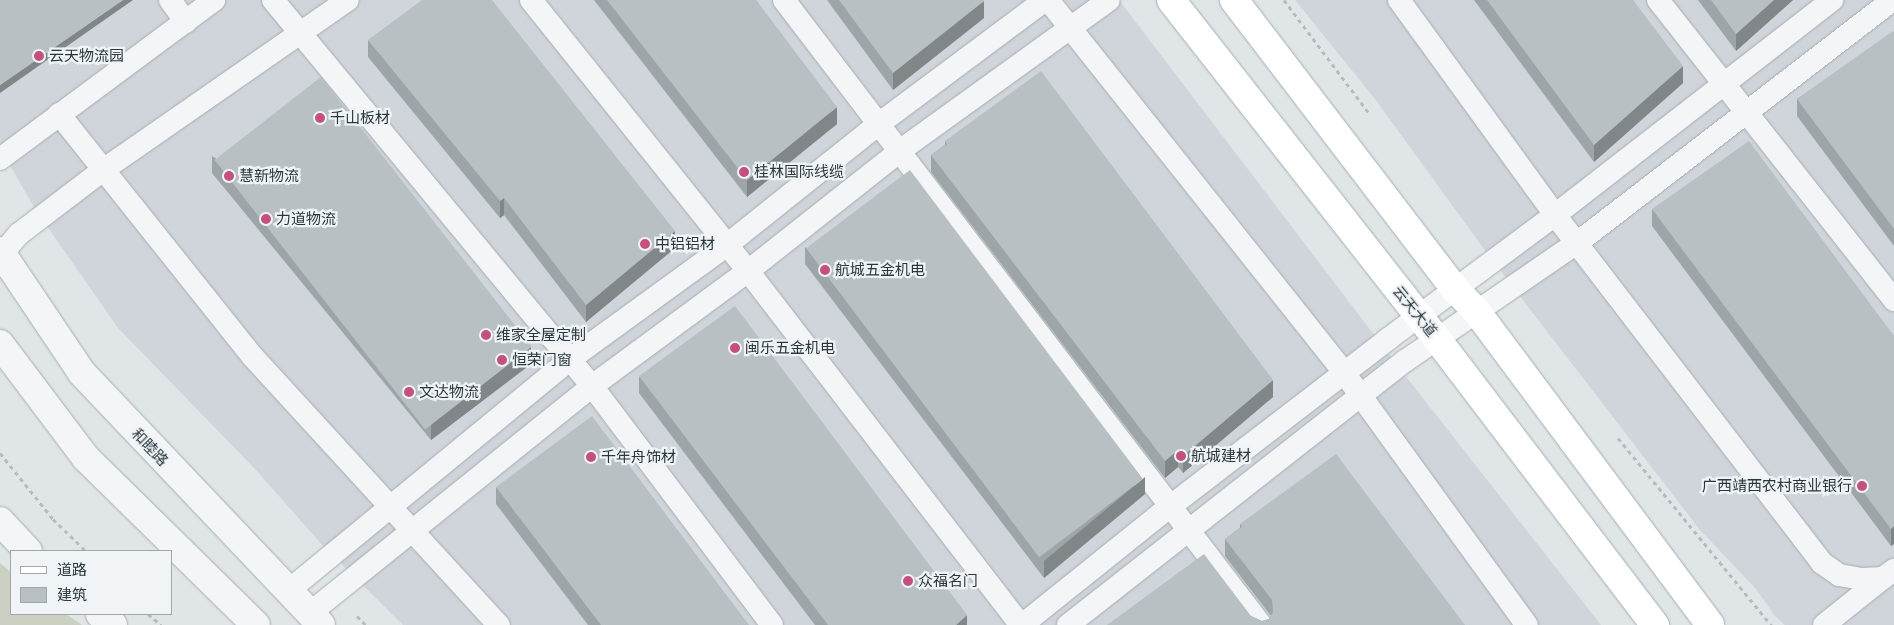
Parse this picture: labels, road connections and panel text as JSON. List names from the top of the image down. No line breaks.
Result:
{"streets":{"main road":["云天大道"],"street":["和睦路"]},"places":["云天物流园","千山板材","桂林国际线缆","慧新物流","力道物流","中铝铝材","航城五金机电","维家全屋定制","闽乐五金机电","恒荣门窗","文达物流","航城建材","千年舟饰材","广西靖西农村商业银行","众福名门"],"legend":["道路","建筑"]}
